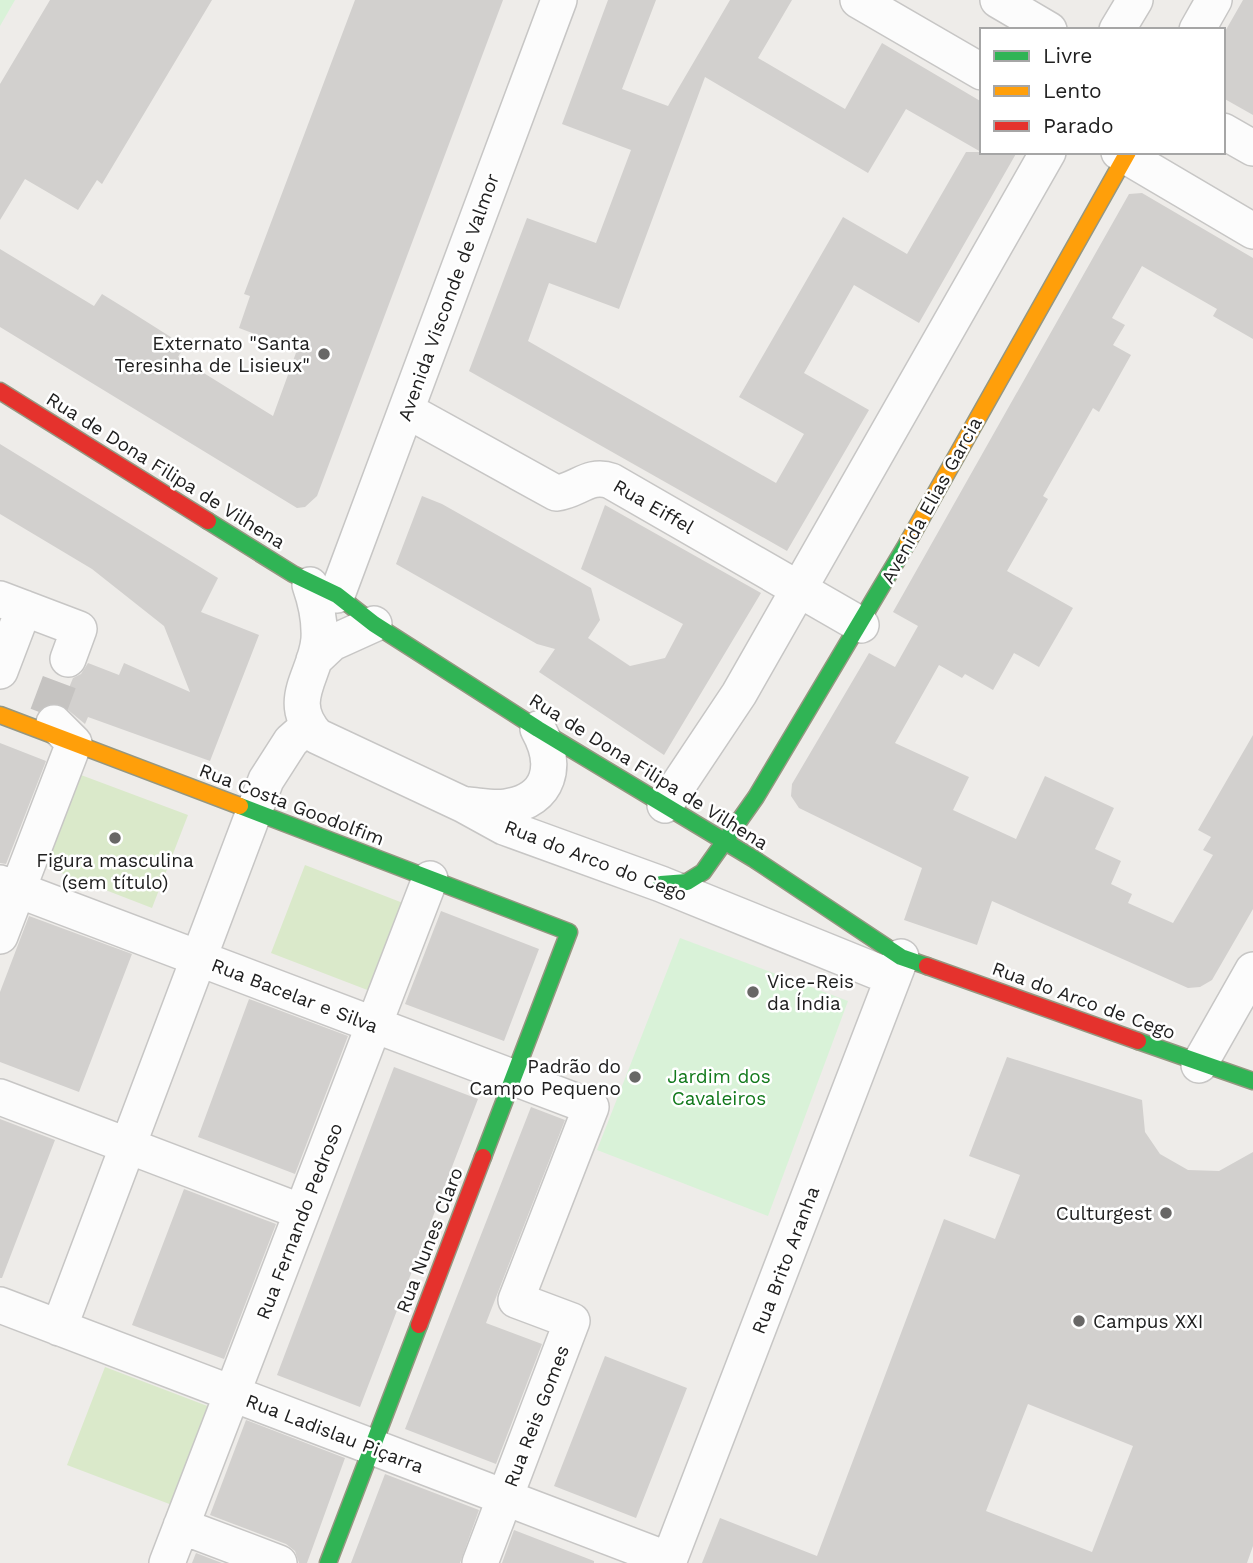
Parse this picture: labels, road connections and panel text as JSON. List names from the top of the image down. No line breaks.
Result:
{"streets":{"street":["Avenida Visconde de Valmor","Rua de Dona Filipa de Vilhena","Avenida Elias Garcia","Rua Eiffel","Rua Costa Goodolfim","Rua do Arco do Cego","Rua Bacelar e Silva","Rua do Arco de Cego","Rua Fernando Pedroso","Rua Nunes Claro","Rua Brito Aranha","Rua Reis Gomes","Rua Ladislau Piçarra"]},"crossings":[["Avenida Visconde de Valmor","Rua de Dona Filipa de Vilhena"],["Avenida Visconde de Valmor","Rua Eiffel"],["Rua de Dona Filipa de Vilhena","Avenida Elias Garcia"],["Rua de Dona Filipa de Vilhena","Rua do Arco do Cego"],["Rua de Dona Filipa de Vilhena","Rua do Arco de Cego"],["Rua de Dona Filipa de Vilhena","Rua Brito Aranha"],["Avenida Elias Garcia","Rua Eiffel"],["Avenida Elias Garcia","Rua do Arco do Cego"],["Rua Costa Goodolfim","Rua Fernando Pedroso"],["Rua Costa Goodolfim","Rua Nunes Claro"],["Rua do Arco do Cego","Rua do Arco de Cego"],["Rua do Arco do Cego","Rua Brito Aranha"],["Rua Bacelar e Silva","Rua Fernando Pedroso"],["Rua Bacelar e Silva","Rua Nunes Claro"],["Rua Bacelar e Silva","Rua Reis Gomes"],["Rua do Arco de Cego","Rua Brito Aranha"],["Rua Fernando Pedroso","Rua Ladislau Piçarra"],["Rua Nunes Claro","Rua Ladislau Piçarra"],["Rua Brito Aranha","Rua Ladislau Piçarra"],["Rua Reis Gomes","Rua Ladislau Piçarra"]],"parks":["Jardim dos Cavaleiros"],"places":["Externato \"Santa Teresinha de Lisieux\"","Figura masculina (sem título)","Vice-Reis da Índia","Padrão do Campo Pequeno","Culturgest","Campus XXI"],"legend":["Livre","Lento","Parado"]}
